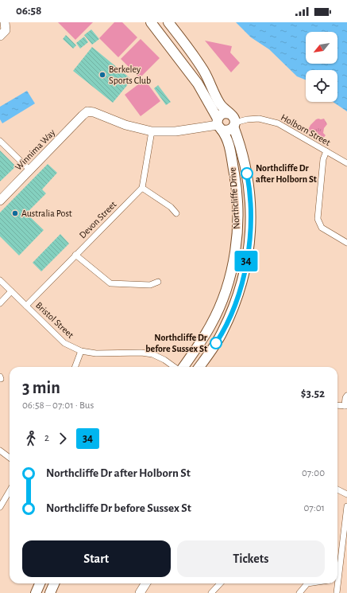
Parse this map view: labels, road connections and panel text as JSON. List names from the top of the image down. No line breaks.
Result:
{"streets":{"main road":["Northcliffe Drive"],"street":["Holborn Street","Winnima Way","Devon Street","Bristol Street"]},"crossings":[["Holborn Street","Northcliffe Drive"],["Devon Street","Bristol Street"]],"places":["Berkeley Sports Club","Northcliffe Dr after Holborn St","Australia Post","Northcliffe Dr before Sussex St"],"lines":["bus line 34"],"north":"bottom left","page":{"status":"06:58","on_map":"34","heading":["3 min","06:58 – 07:01 · Bus","$3.52"],"legs":["2","34"],"list":[{"name":"Northcliffe Dr after Holborn St","value":"07:00"},{"name":"Northcliffe Dr before Sussex St","value":"07:01"}],"buttons":["Start","Tickets"]}}
